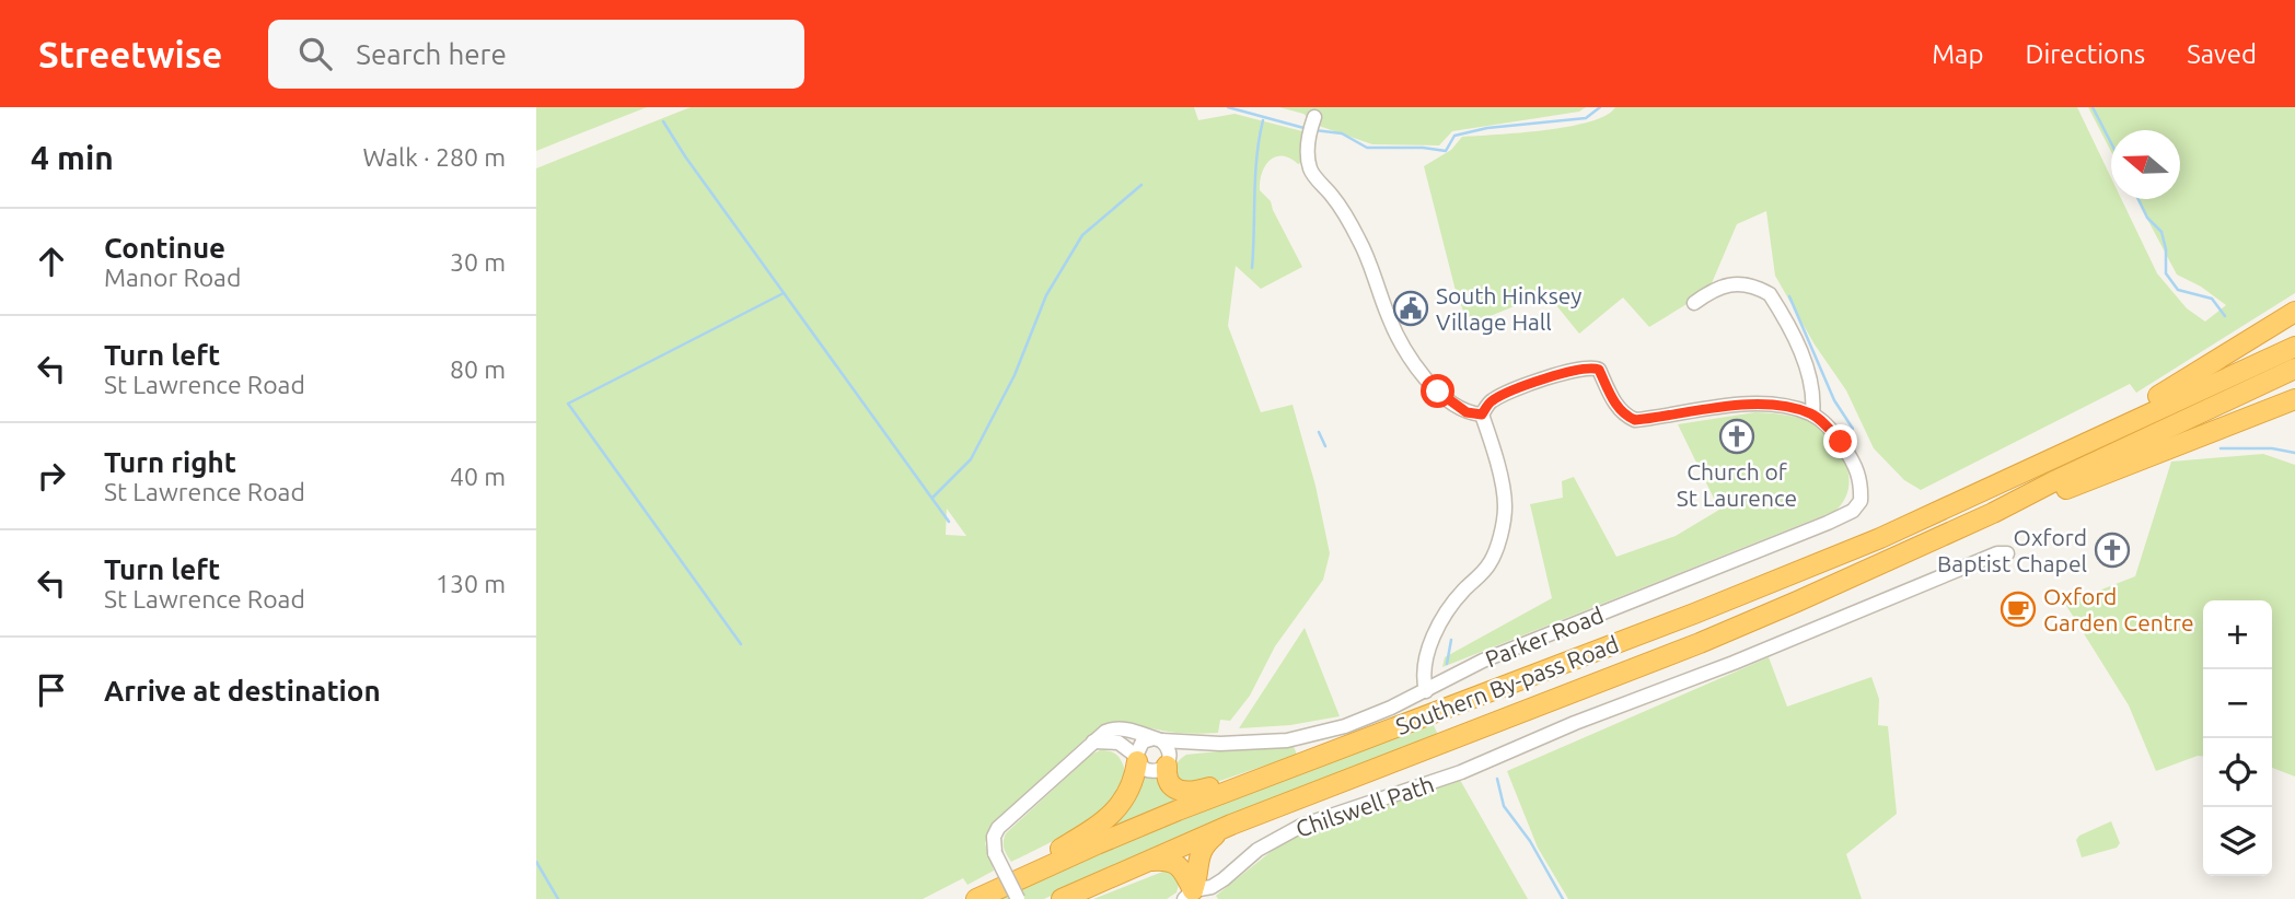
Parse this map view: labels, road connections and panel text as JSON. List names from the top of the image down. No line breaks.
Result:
{"streets":{"highway":["Southern By-pass Road"],"street":["Parker Road","Chilswell Path"]},"places":{"public building":["South Hinksey Village Hall"],"church":["Church of St Laurence","Oxford Baptist Chapel"],"cafe":["Oxford Garden Centre"]},"north":"left","page":{"header":"Streetwise","search":"Search here","nav":["Map","Directions","Saved"],"heading":["4 min","Walk · 280 m"],"list":[["Continue","Manor Road","30 m"],["Turn left","St Lawrence Road","80 m"],["Turn right","St Lawrence Road","40 m"],["Turn left","St Lawrence Road","130 m"],"Arrive at destination"],"map_buttons":["+","−"]}}
